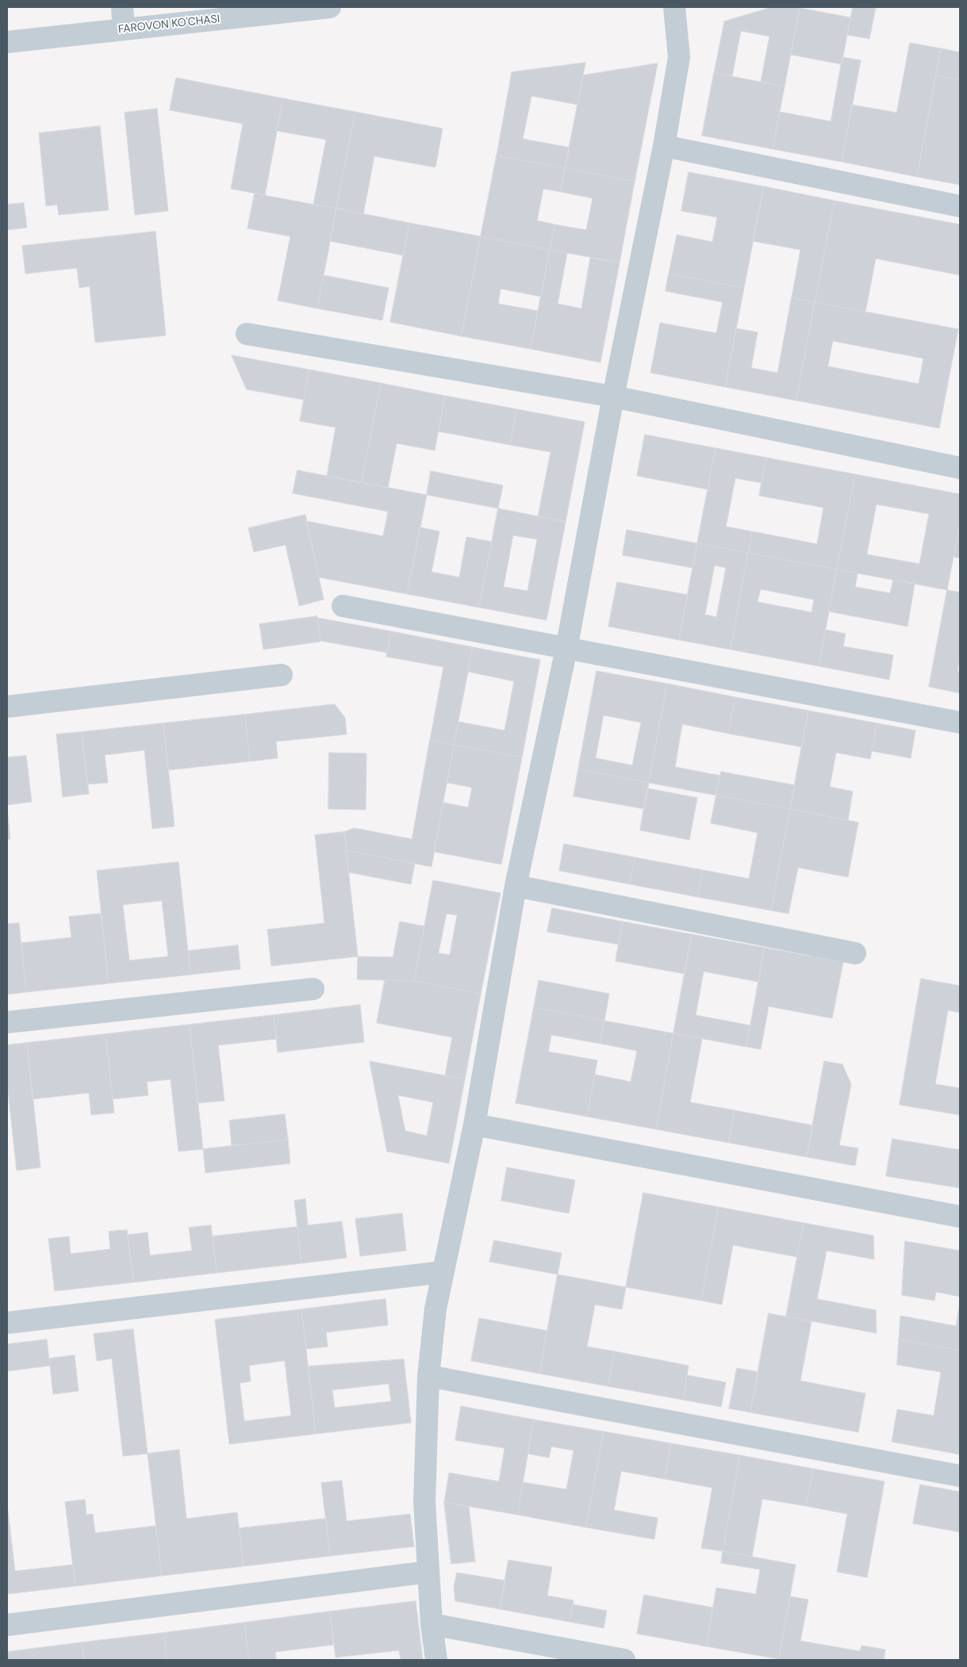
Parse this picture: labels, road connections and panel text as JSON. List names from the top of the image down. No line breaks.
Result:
{"streets":{"street":["FAROVON KO'CHASI"]}}
